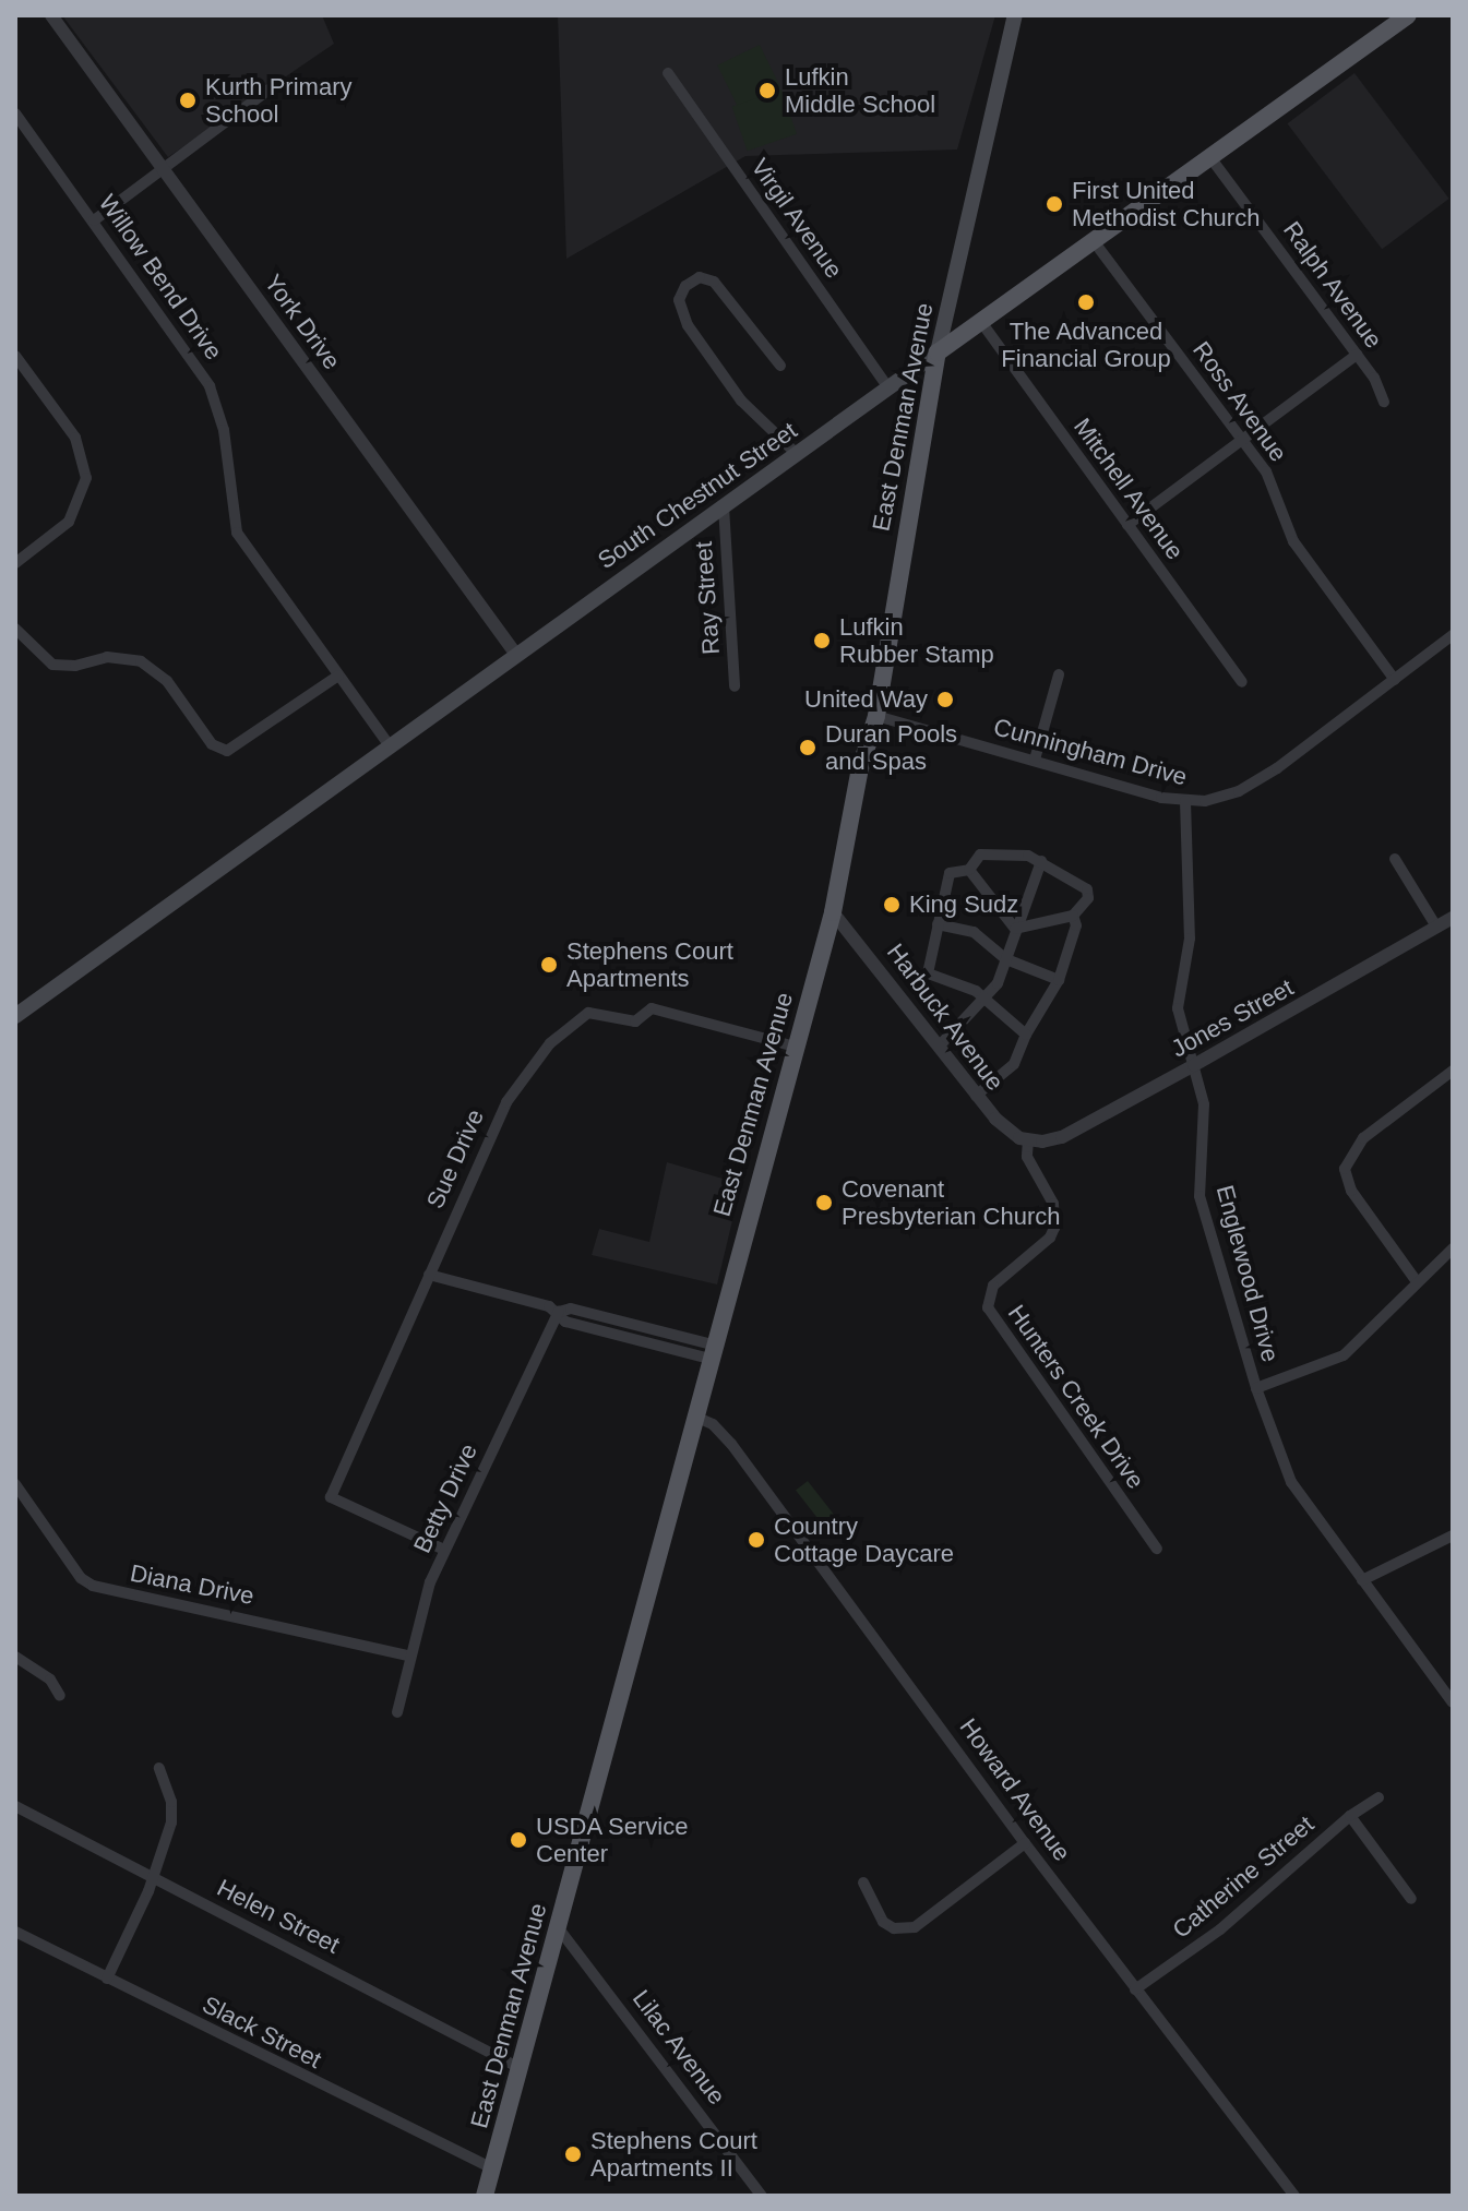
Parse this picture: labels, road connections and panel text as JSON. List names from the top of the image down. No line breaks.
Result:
{"streets":{"main road":["East Denman Avenue","South Chestnut Street"],"street":["Virgil Avenue","Willow Bend Drive","Ralph Avenue","York Drive","Ross Avenue","Mitchell Avenue","Ray Street","Cunningham Drive","Harbuck Avenue","Jones Street","Sue Drive","Englewood Drive","Hunters Creek Drive","Betty Drive","Diana Drive","Howard Avenue","Catherine Street","Helen Street","Slack Street","Lilac Avenue"]},"crossings":[["Virgil Avenue","South Chestnut Street"],["Willow Bend Drive","South Chestnut Street"],["Ralph Avenue","South Chestnut Street"],["York Drive","South Chestnut Street"],["Ross Avenue","South Chestnut Street"],["Ross Avenue","Cunningham Drive"],["East Denman Avenue","South Chestnut Street"],["East Denman Avenue","Cunningham Drive"],["East Denman Avenue","Harbuck Avenue"],["East Denman Avenue","Sue Drive"],["East Denman Avenue","Howard Avenue"],["East Denman Avenue","Helen Street"],["East Denman Avenue","Slack Street"],["East Denman Avenue","Lilac Avenue"],["Mitchell Avenue","South Chestnut Street"],["South Chestnut Street","Ray Street"],["Cunningham Drive","Englewood Drive"],["Harbuck Avenue","Jones Street"],["Harbuck Avenue","Hunters Creek Drive"],["Jones Street","Englewood Drive"],["Jones Street","Hunters Creek Drive"],["Sue Drive","Betty Drive"],["Betty Drive","Diana Drive"],["Howard Avenue","Catherine Street"]],"places":["Lufkin Middle School","Kurth Primary School","First United Methodist Church","The Advanced Financial Group","Lufkin Rubber Stamp","United Way","Duran Pools and Spas","King Sudz","Stephens Court Apartments","Covenant Presbyterian Church","Country Cottage Daycare","USDA Service Center","Stephens Court Apartments II"]}
